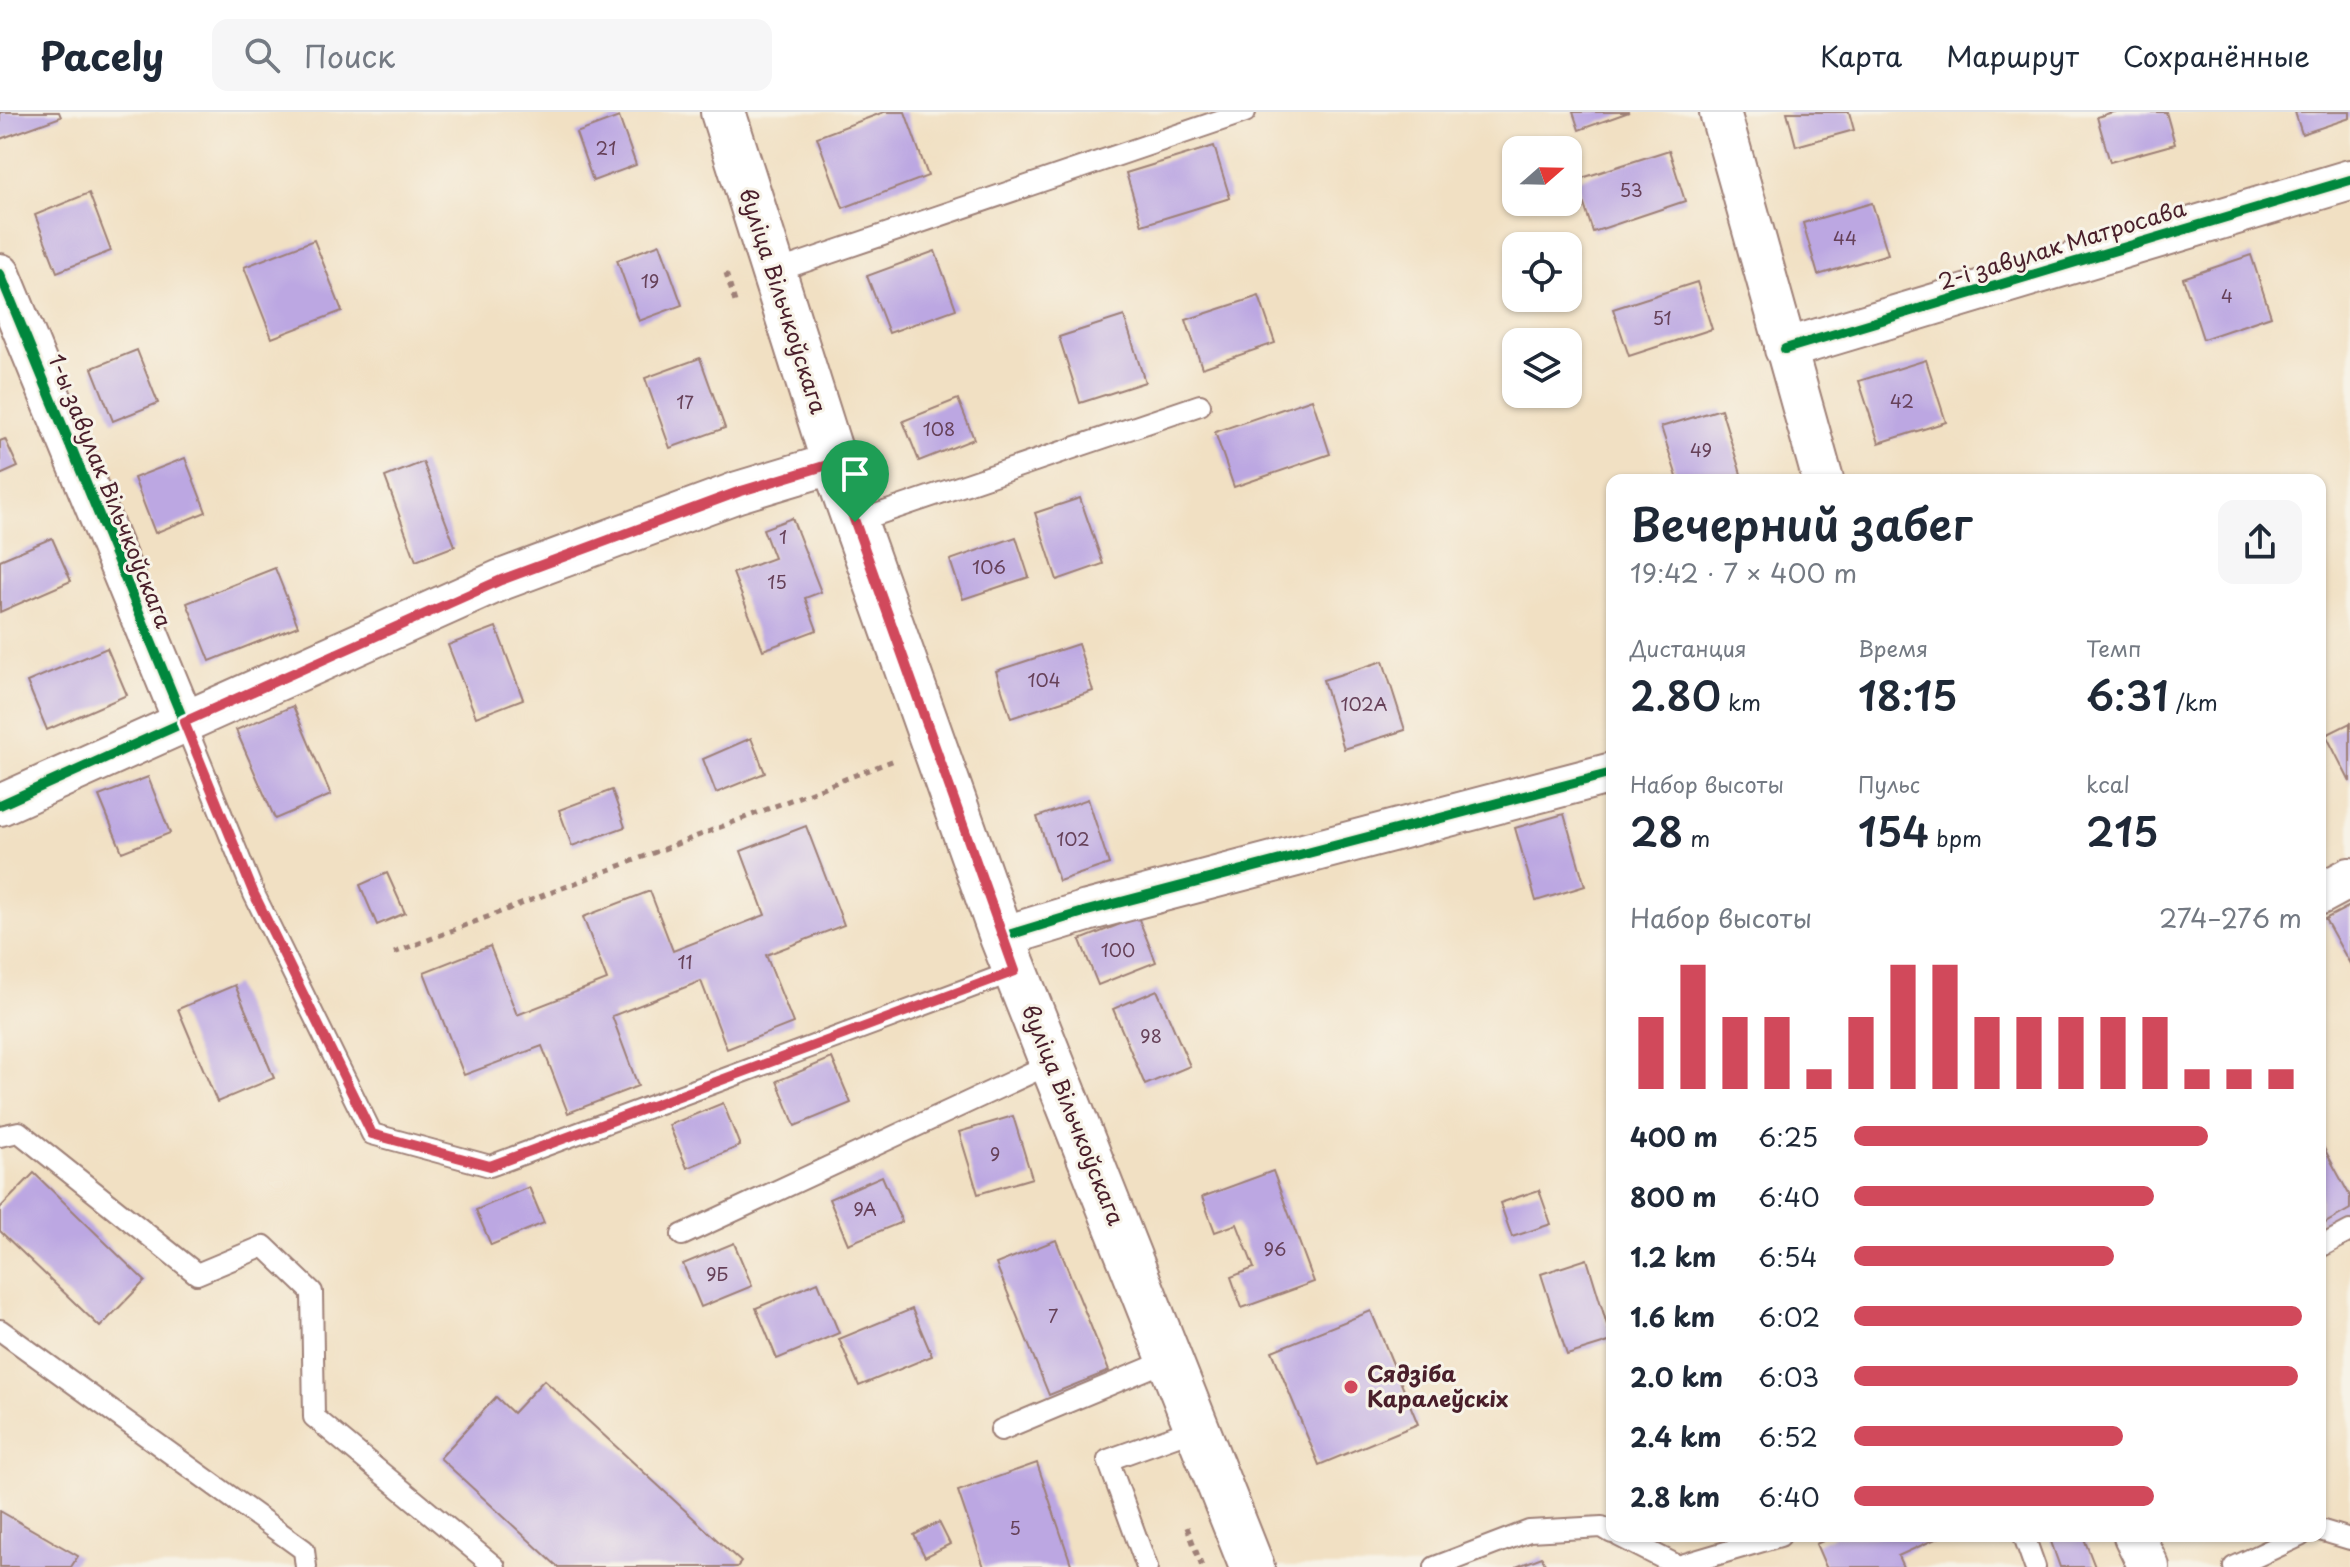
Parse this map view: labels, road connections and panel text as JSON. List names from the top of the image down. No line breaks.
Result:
{"streets":{"main road":["вуліца Вільчкоўскага"],"street":["2-і завулак Матросава","1-ы завулак Вільчкоўскага"]},"places":["Сядзіба Каралеўскіх"],"house_numbers":["21","53","44","19","4","51","42","17","108","49","1","106","15","104","102А","102","100","11","98","9","9А","96","9Б","7","5"],"north":"right","page":{"header":"Pacely","search":"Поиск","nav":["Карта","Маршрут","Сохранённые"],"heading":["Вечерний забег","19:42 · 7 × 400 m"],"stats":[["Дистанция","2.80 km"],["Время","18:15"],["Темп","6:31 /km"],["Набор высоты","28 m"],["Пульс","154 bpm"],["kcal","215"]],"chart":["Набор высоты","274–276 m"],"list":[{"name":"400 m","note":"6:25"},{"name":"800 m","note":"6:40"},{"name":"1.2 km","note":"6:54"},{"name":"1.6 km","note":"6:02"},{"name":"2.0 km","note":"6:03"},{"name":"2.4 km","note":"6:52"},{"name":"2.8 km","note":"6:40"}]}}
